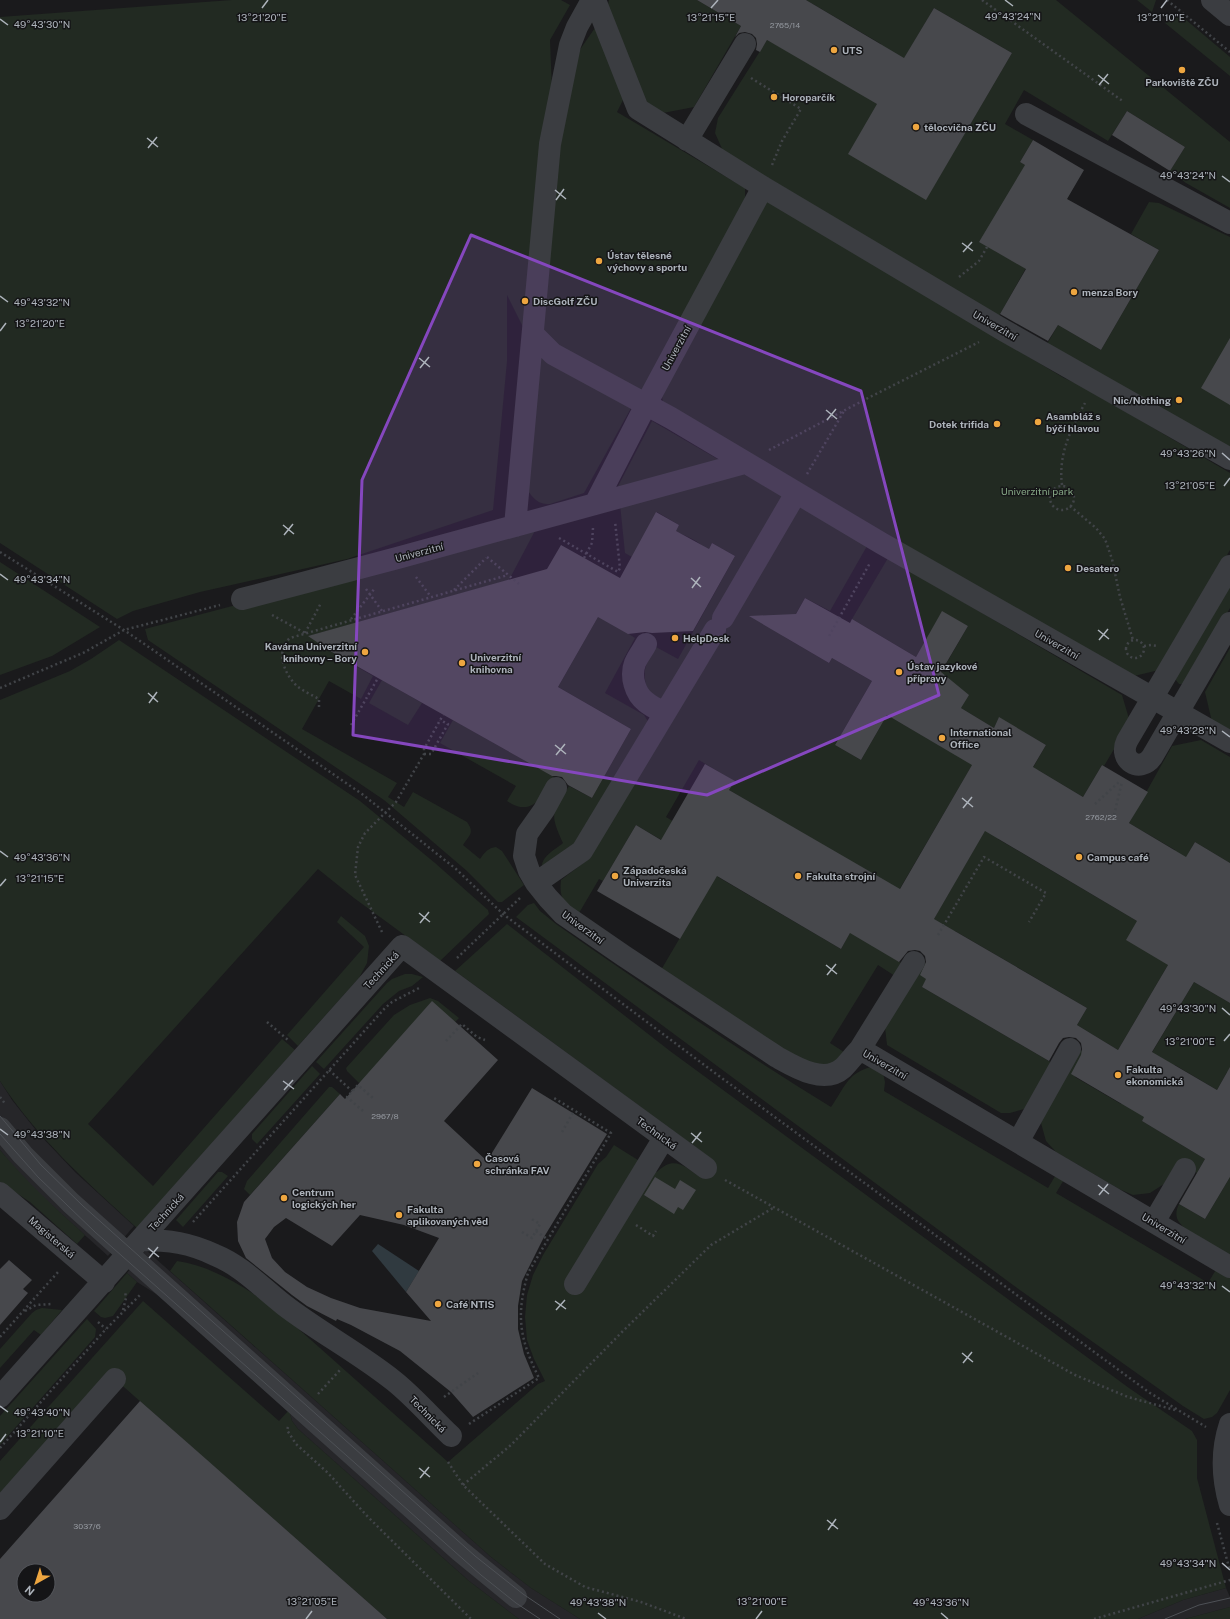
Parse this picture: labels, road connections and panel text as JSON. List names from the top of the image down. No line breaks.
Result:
{"streets":{"street":["Univerzitní","Technická","Magisterská"]},"crossings":[["Technická","Magisterská"]],"parks":["Univerzitní park"],"places":["UTS","Parkoviště ZČU","Horoparčík","tělocvična ZČU","Ústav tělesné výchovy a sportu","menza Bory","DiscGolf ZČU","Nic/Nothing","Asambláž s býčí hlavou","Dotek trifida","Desatero","HelpDesk","Kavárna Univerzitní knihovny – Bory","Univerzitní knihovna","Ústav jazykové přípravy","International Office","Campus café","Západočeská Univerzita","Fakulta strojní","Fakulta ekonomická","Časová schránka FAV","Centrum logických her","Fakulta aplikovaných věd","Café NTIS"],"house_numbers":["2765/14","2762/22","2967/8","3037/6"],"north":"bottom left","coordinates":["49°43'24\"N","13°21'20\"E","13°21'15\"E","13°21'10\"E","49°43'30\"N","49°43'32\"N","49°43'26\"N","13°21'05\"E","49°43'34\"N","49°43'28\"N","49°43'36\"N","13°21'00\"E","49°43'38\"N","49°43'40\"N"]}
